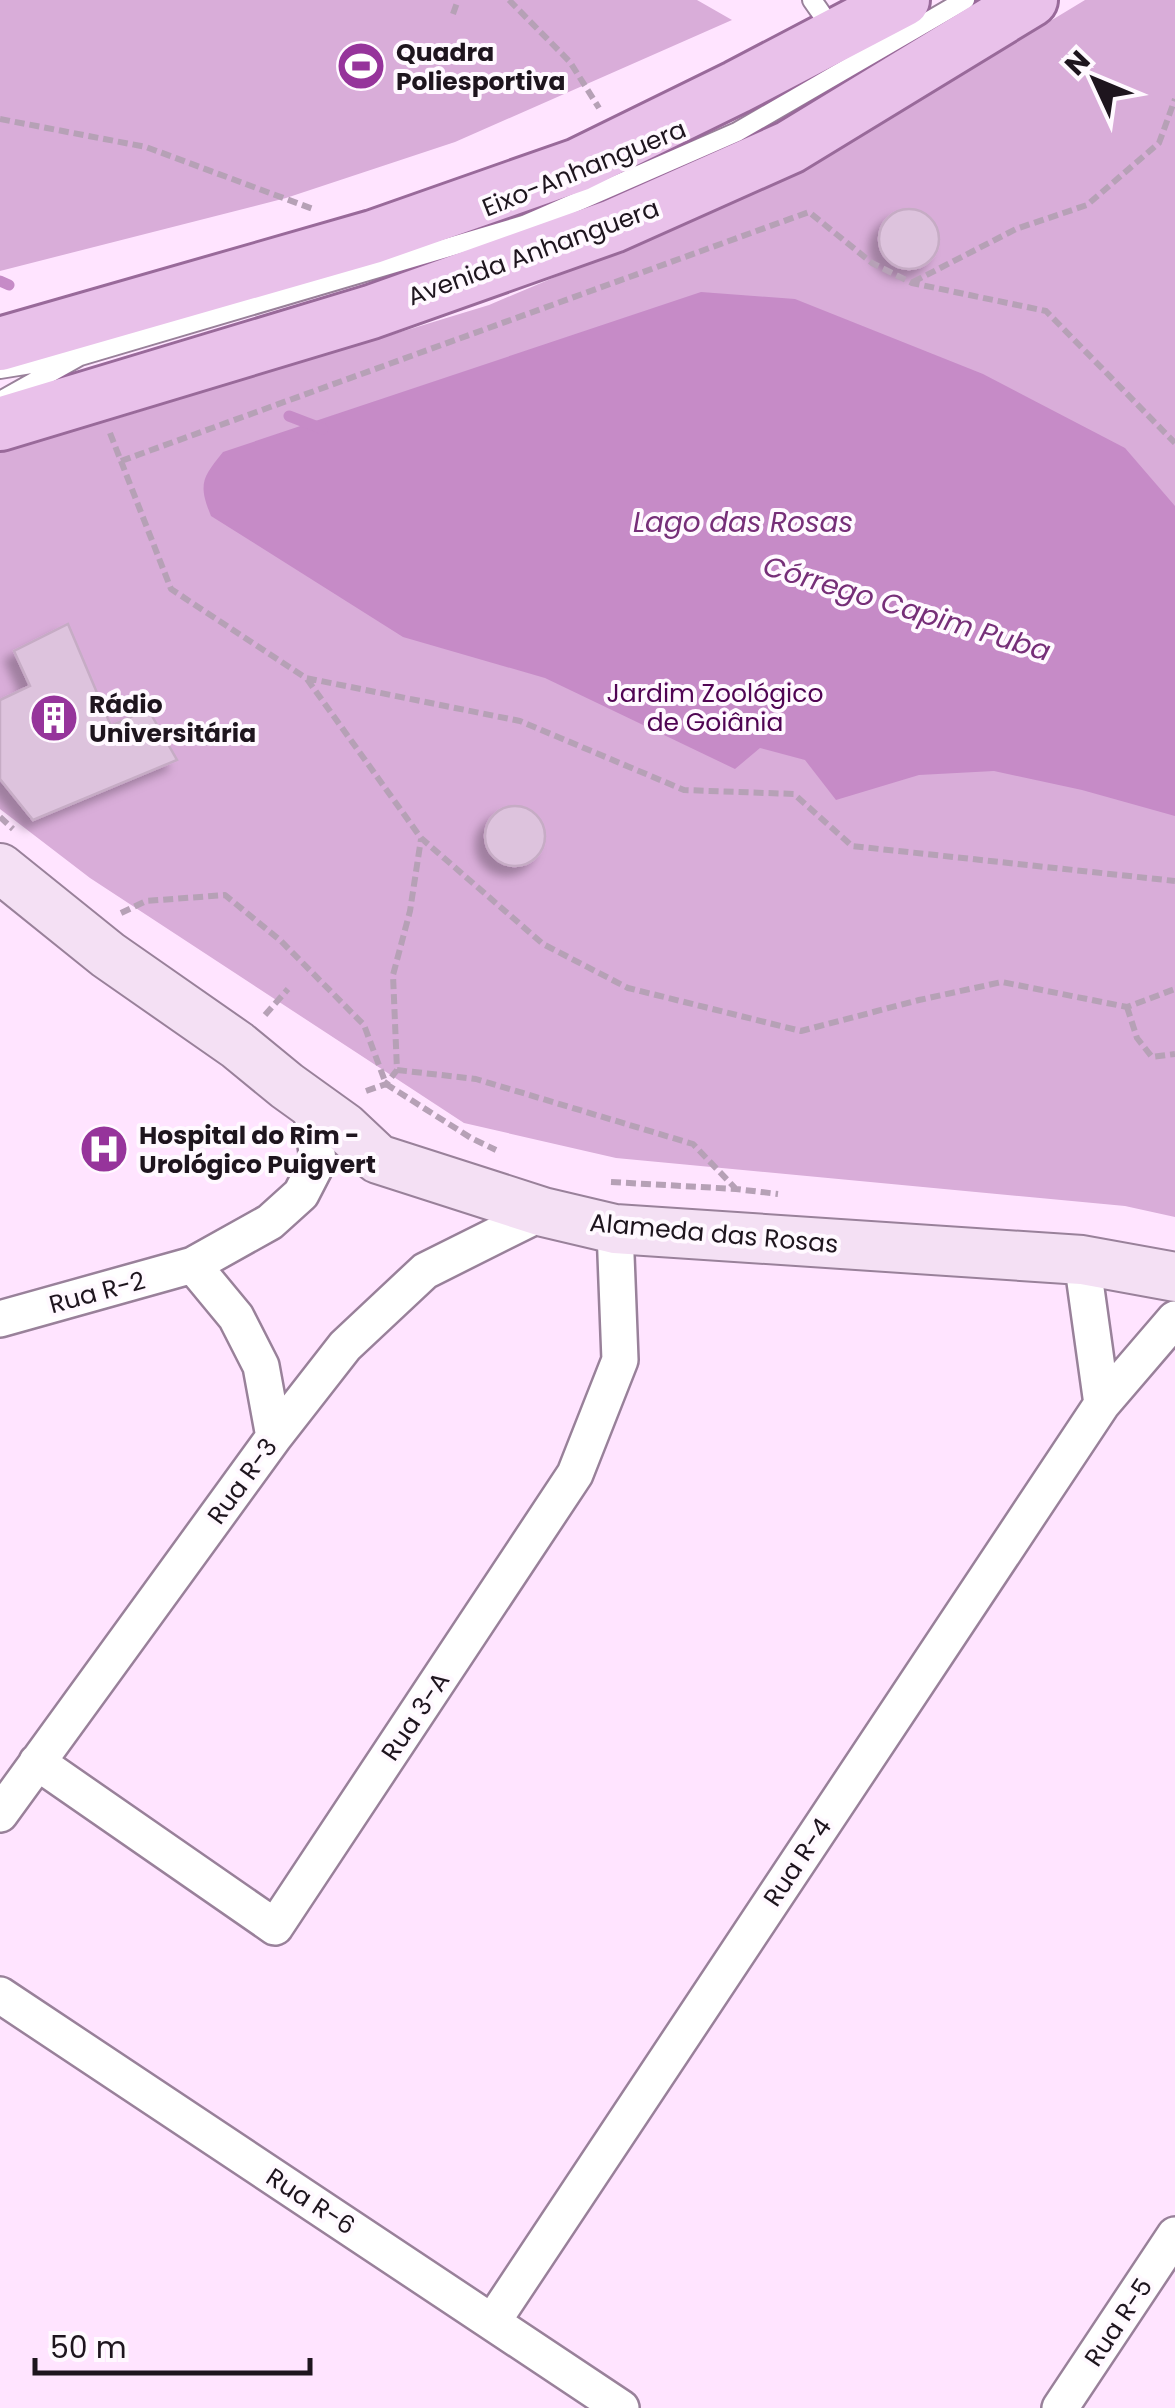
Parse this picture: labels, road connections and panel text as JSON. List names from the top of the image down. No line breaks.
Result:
{"streets":{"main road":["Avenida Anhanguera","Alameda das Rosas"],"street":["Rua R-2","Rua R-3","Rua 3-A","Rua R-4","Rua R-6","Rua R-5"],"lane":["Eixo-Anhanguera"]},"crossings":[["Eixo-Anhanguera","Avenida Anhanguera"],["Alameda das Rosas","Rua R-2"],["Alameda das Rosas","Rua R-3"],["Alameda das Rosas","Rua 3-A"],["Rua R-3","Rua 3-A"],["Rua R-4","Rua R-6"]],"water":["Lago das Rosas","Córrego Capim Puba"],"parks":["Jardim Zoológico de Goiânia"],"places":{"sports":["Quadra Poliesportiva"],"building":["Rádio Universitária"],"hospital":["Hospital do Rim - Urológico Puigvert"]},"scale_bar":"50 m","north":"top left"}
